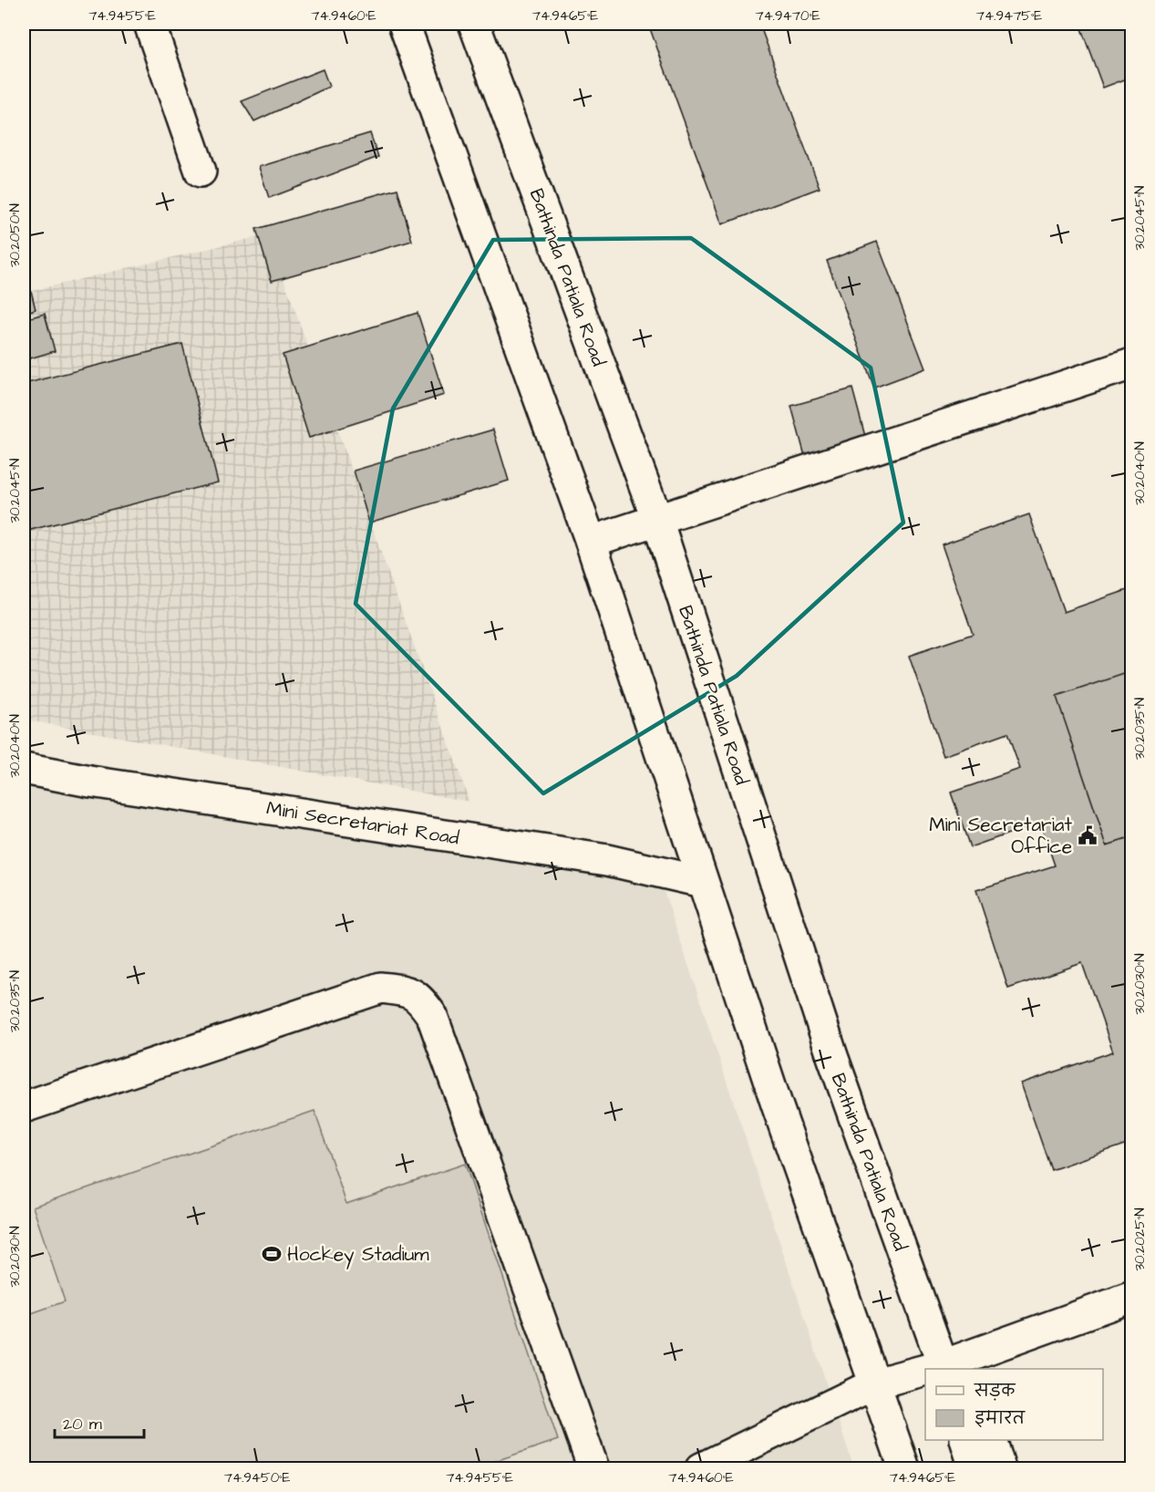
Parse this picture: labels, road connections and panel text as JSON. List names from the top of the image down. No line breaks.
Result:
{"streets":{"main road":["Bathinda Patiala Road","Mini Secretariat Road"]},"places":{"public building":["Mini Secretariat Office"],"sports":["Hockey Stadium"]},"legend":["सड़क","इमारत"],"scale_bar":"20 m","coordinates":["74.9455°E","74.9460°E","74.9465°E","74.9470°E","74.9475°E","30.2045°N","30.2050°N","30.2040°N","30.2035°N","30.2030°N","30.2025°N","74.9450°E"]}
